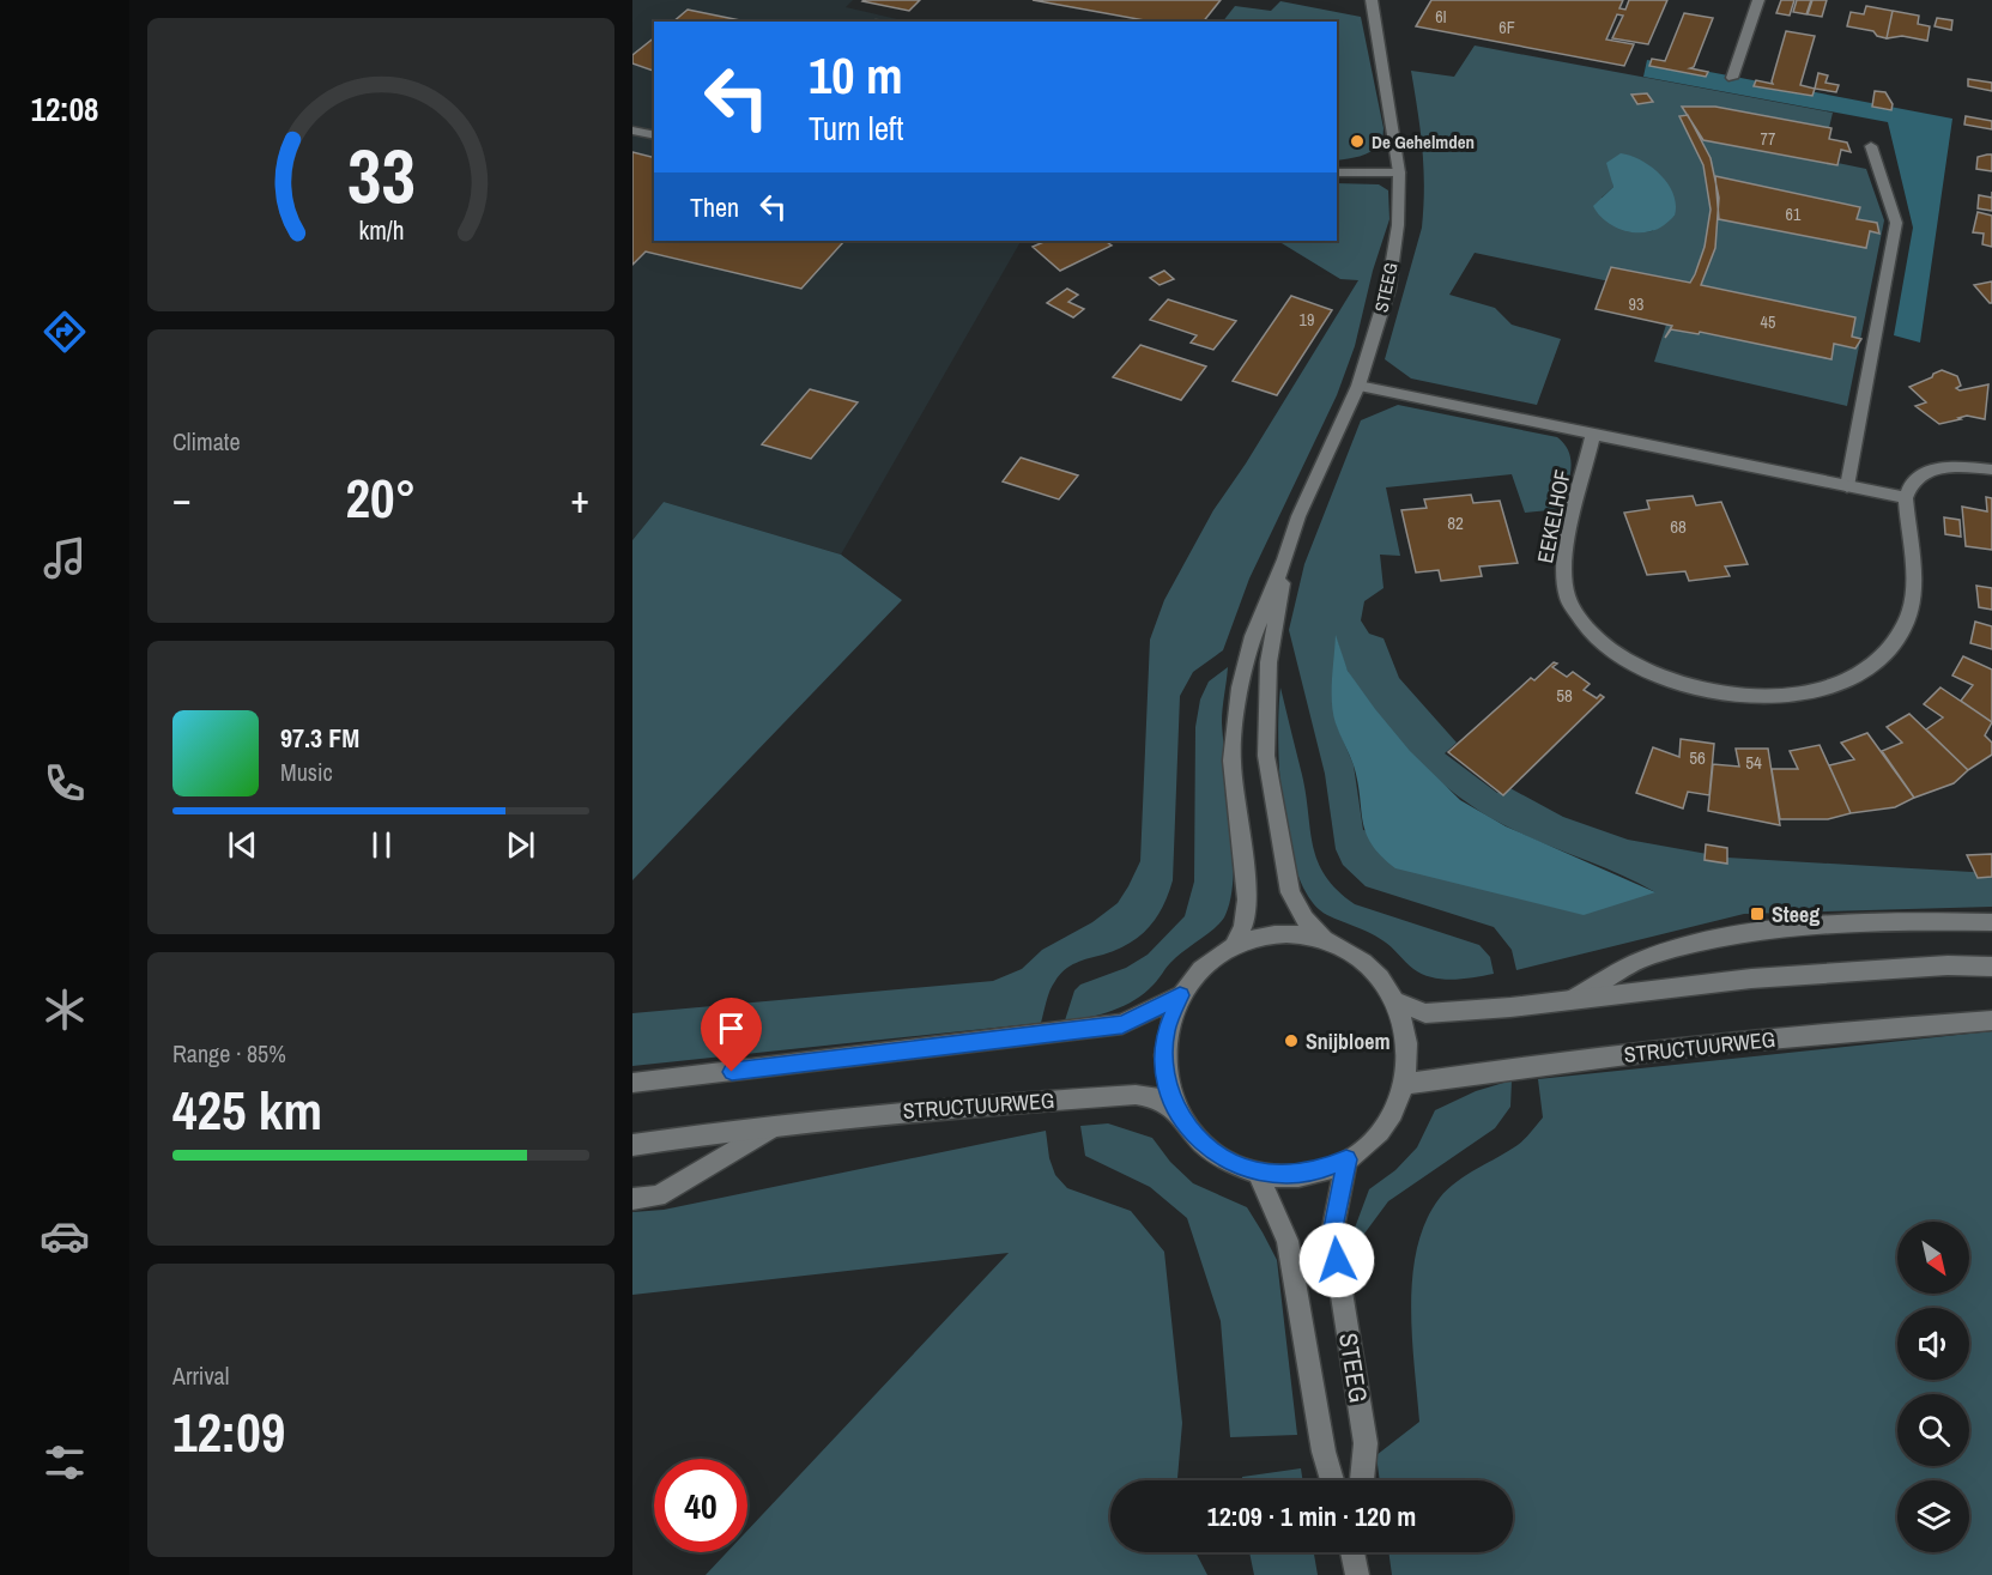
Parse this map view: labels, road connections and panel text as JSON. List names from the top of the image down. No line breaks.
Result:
{"streets":{"street":["STEEG","EEKELHOF","STRUCTUURWEG"]},"crossings":[["STEEG","STRUCTUURWEG"]],"places":{"other":["De Gehelmden","Snijbloem"],"transit":["Steeg"]},"house_numbers":["6I","6F","77","61","93","19","45","82","68","58","56","54"],"north":"bottom right","page":{"tabs":"12:08","turn":["10 m","Turn left"],"then":"Then","tile":["Climate",["Range · 85%","425 km"],["Arrival","12:09"]],"heat":["−","20°","+"],"song":["97.3 FM","Music"],"limit":"40","trip":"12:09 · 1 min · 120 m","gauge":["33","km/h"]}}
